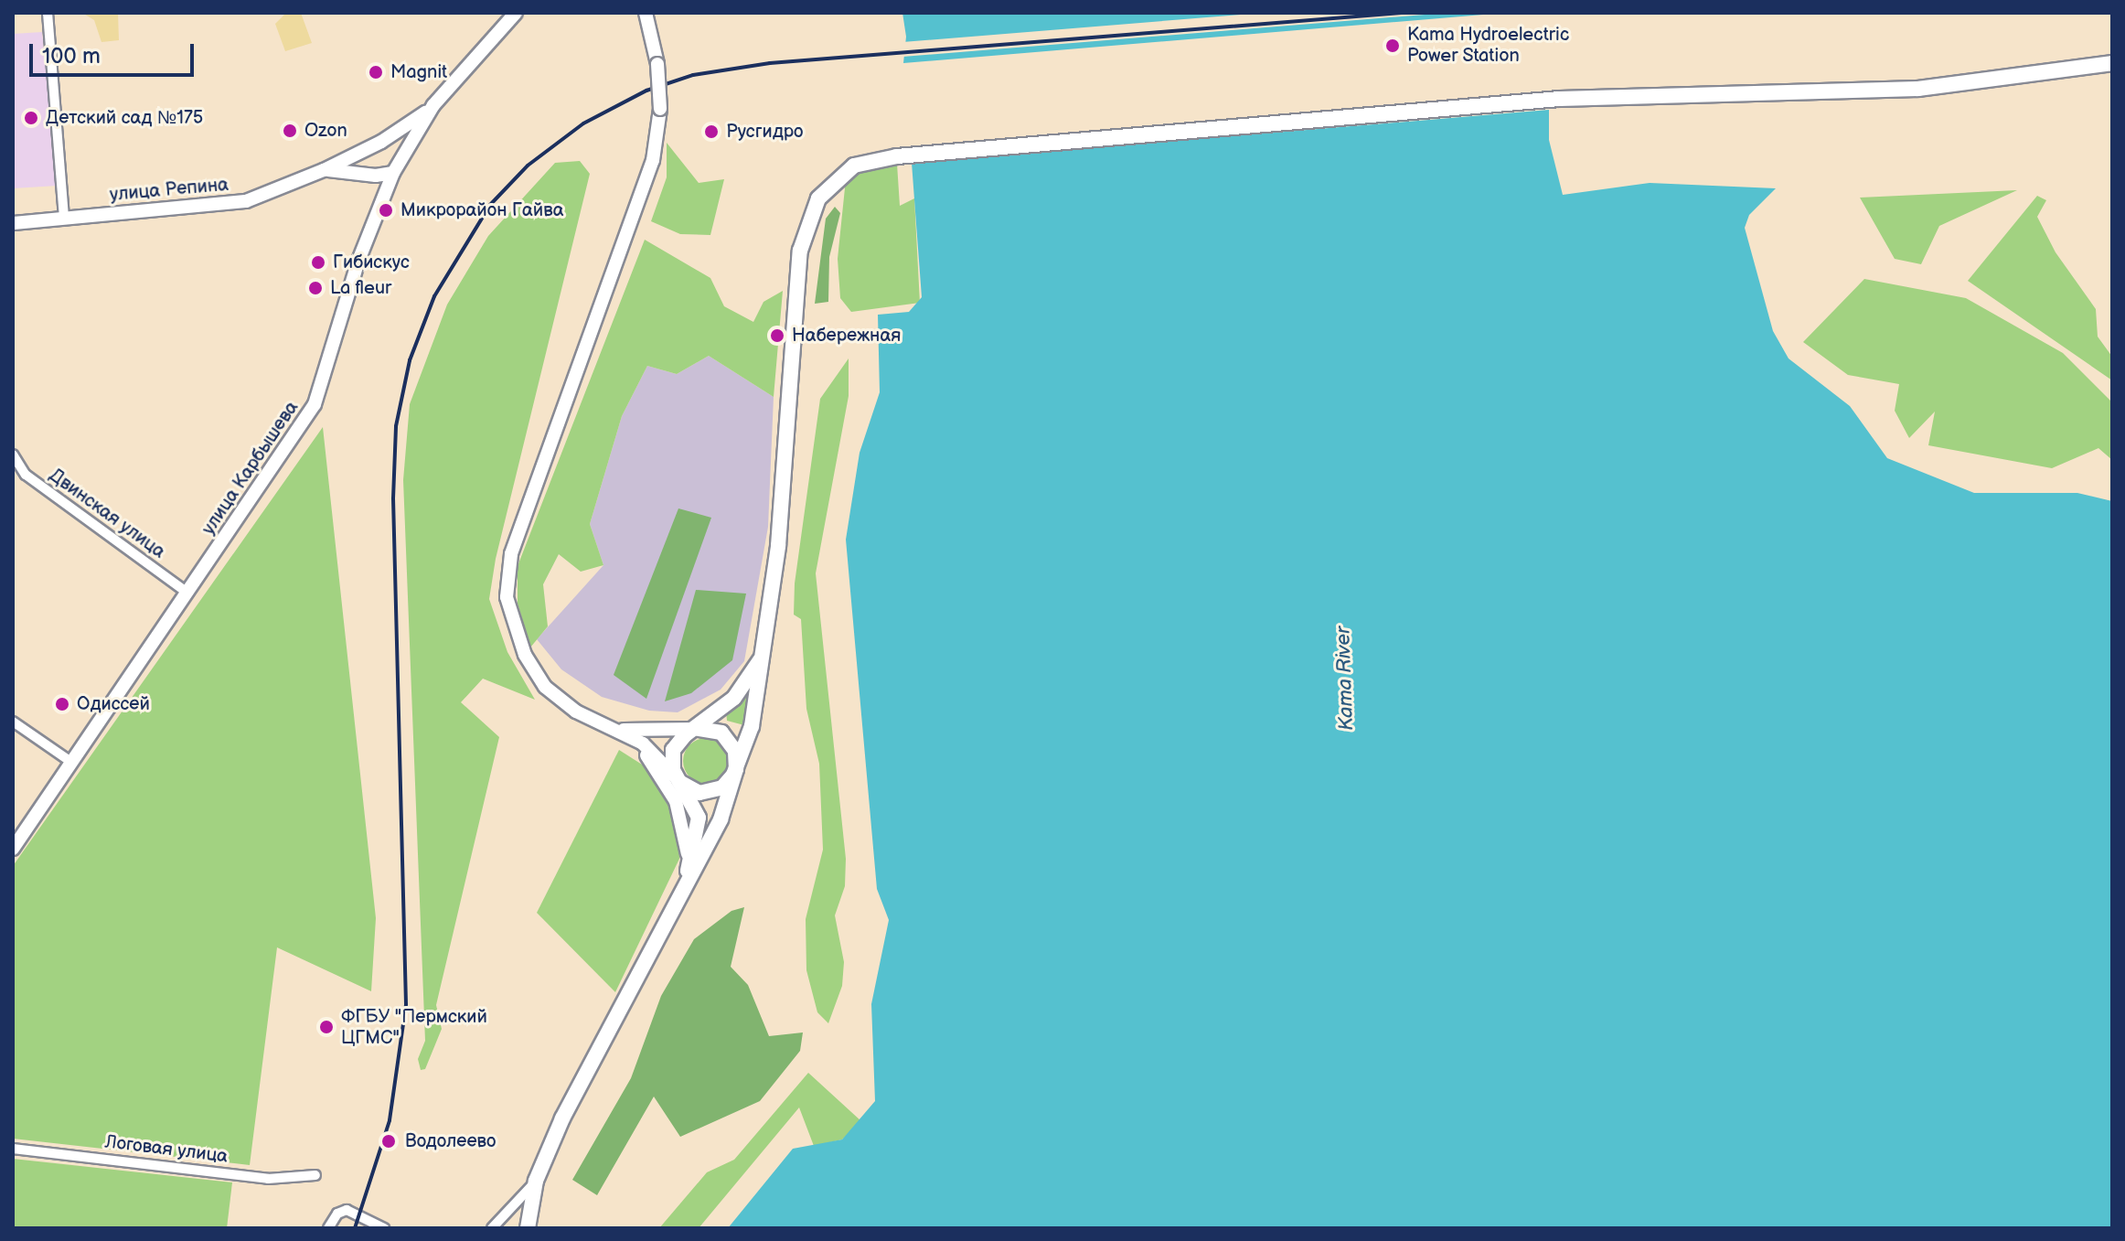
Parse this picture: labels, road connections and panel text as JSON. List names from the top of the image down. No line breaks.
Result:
{"streets":{"main road":["улица Репина","улица Карбышева"],"street":["Двинская улица","Логовая улица"]},"crossings":[["улица Репина","улица Карбышева"],["улица Карбышева","Двинская улица"]],"water":["Kama River"],"places":["Kama Hydroelectric Power Station","Magnit","Детский сад №175","Ozon","Русгидро","Микрорайон Гайва","Гибискус","La fleur","Набережная","Одиссей","ФГБУ \"Пермский ЦГМС\"","Водолеево"],"scale_bar":"100 m"}
